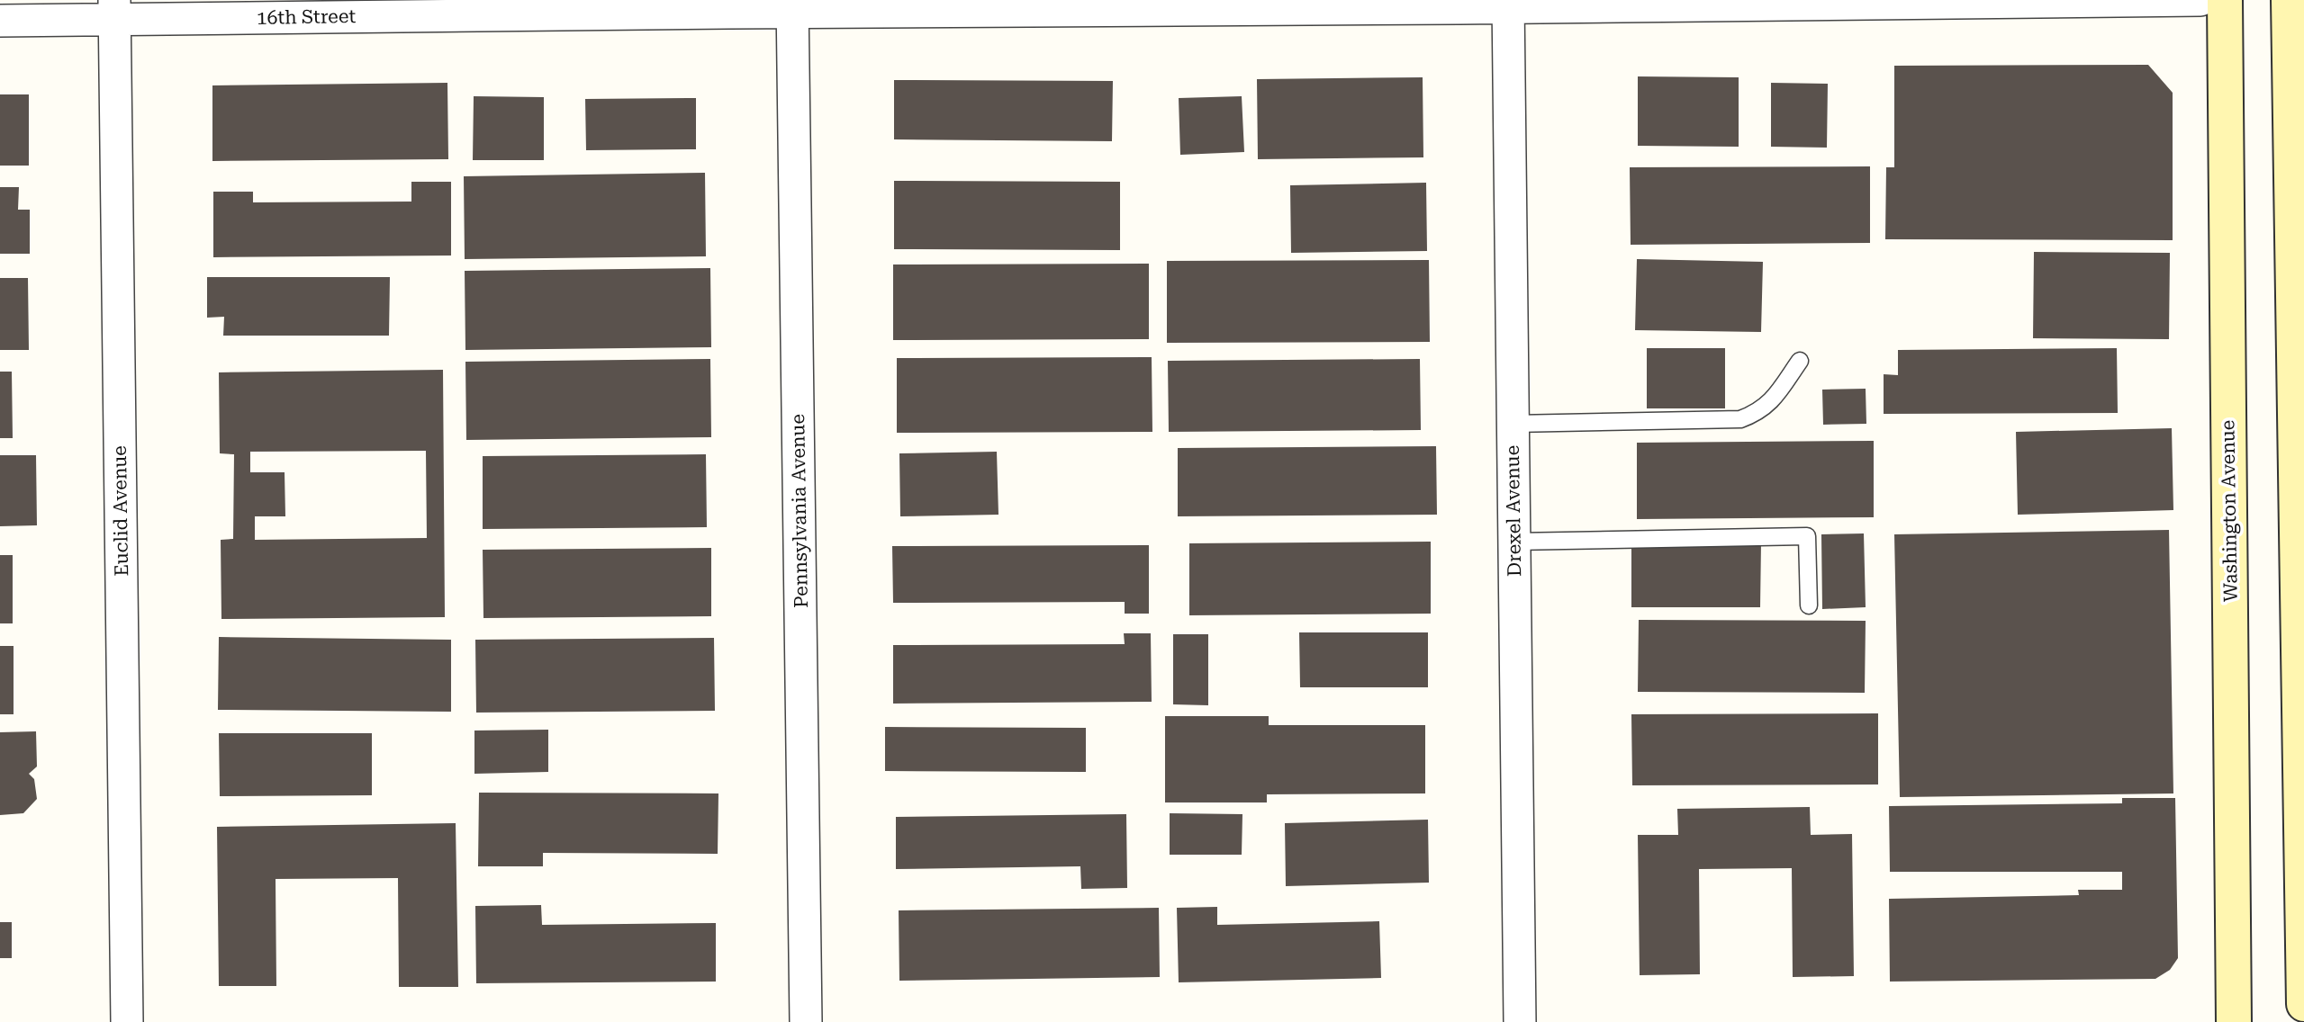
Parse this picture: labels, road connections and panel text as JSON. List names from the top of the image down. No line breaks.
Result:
{"streets":{"main road":["Washington Avenue"],"street":["16th Street","Euclid Avenue","Pennsylvania Avenue","Drexel Avenue"]},"crossings":[["16th Street","Euclid Avenue"],["16th Street","Pennsylvania Avenue"],["16th Street","Drexel Avenue"]]}
